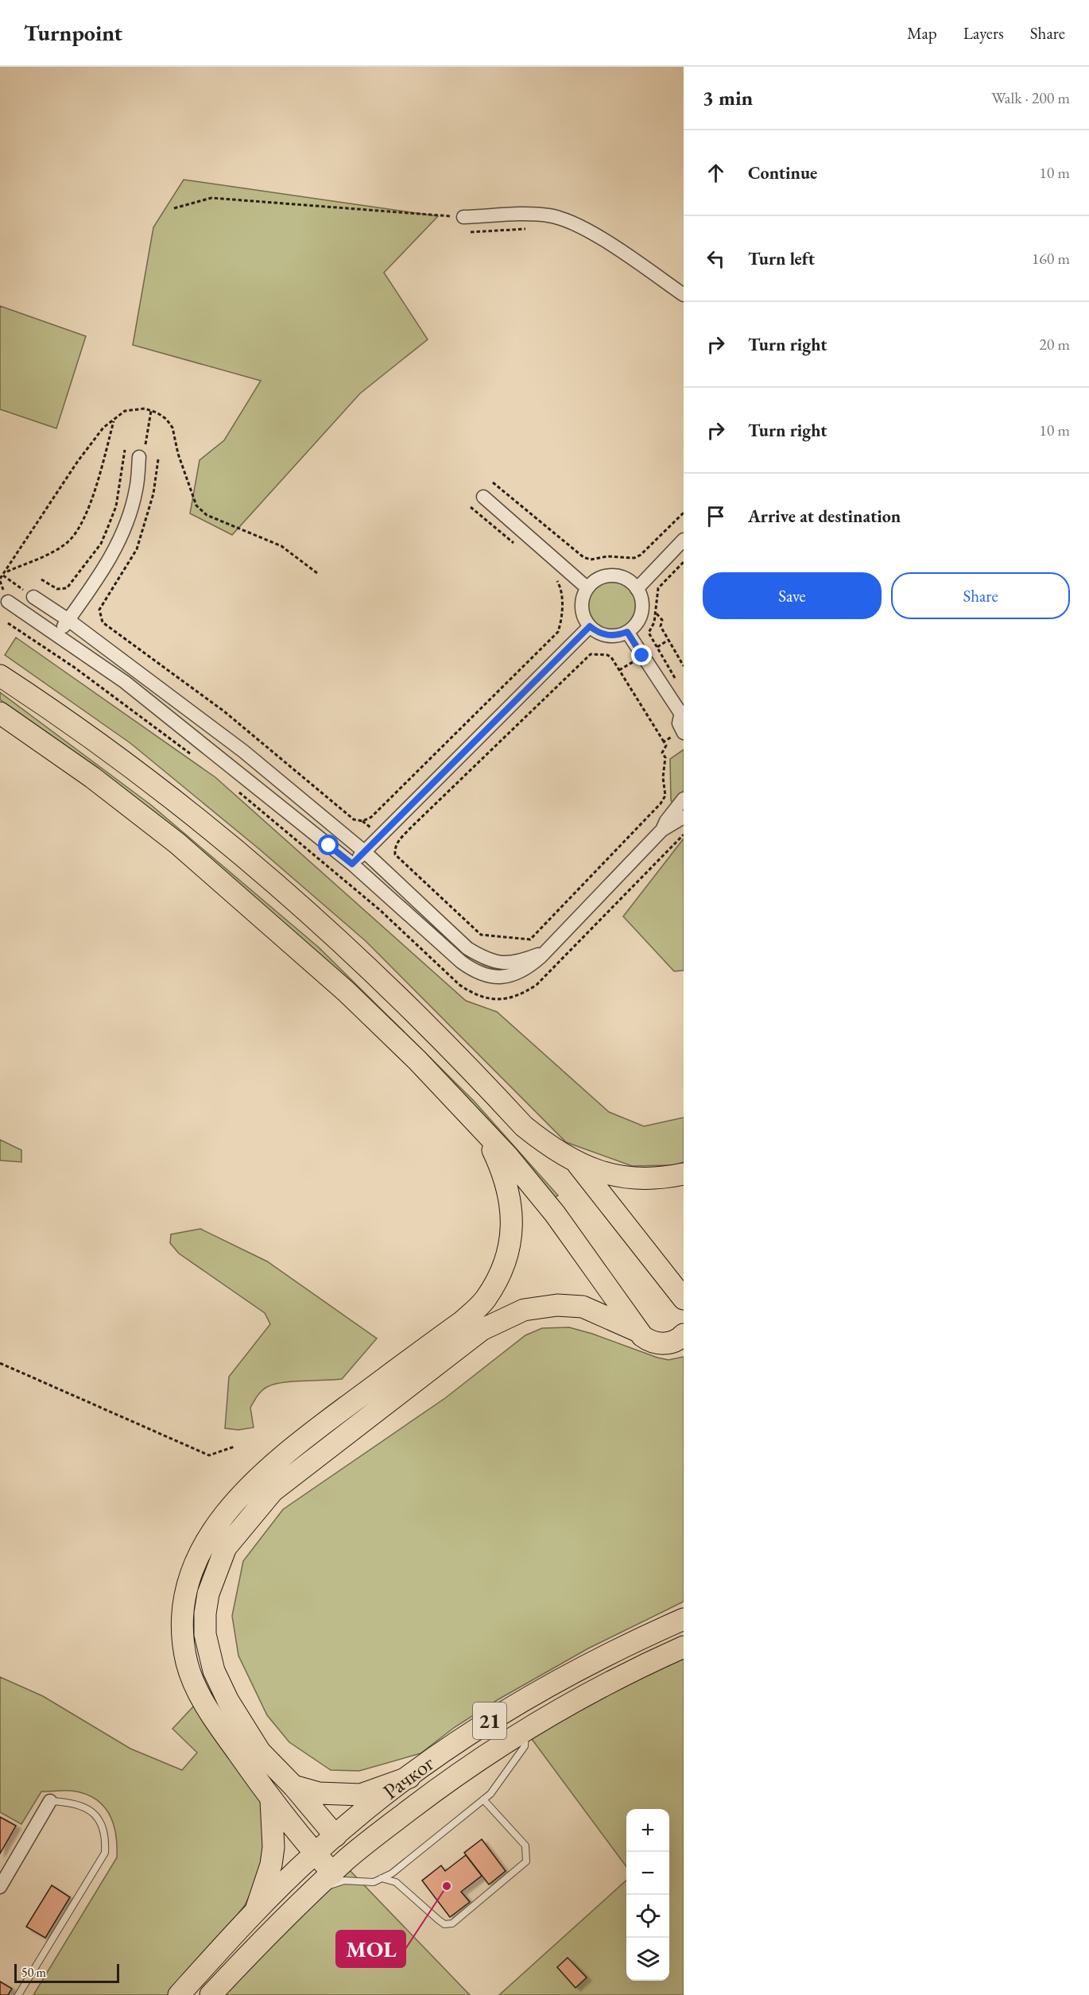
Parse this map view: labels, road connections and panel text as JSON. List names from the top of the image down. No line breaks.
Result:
{"streets":{"main road":["21","Рачког"]},"places":["MOL"],"scale_bar":"50 m","page":{"header":"Turnpoint","nav":["Map","Layers","Share"],"heading":["3 min","Walk · 200 m"],"list":[["Continue","10 m"],["Turn left","160 m"],["Turn right","20 m"],["Turn right","10 m"],"Arrive at destination"],"buttons":["Save","Share"],"map_buttons":["+","−"],"scale":"50 m"}}
